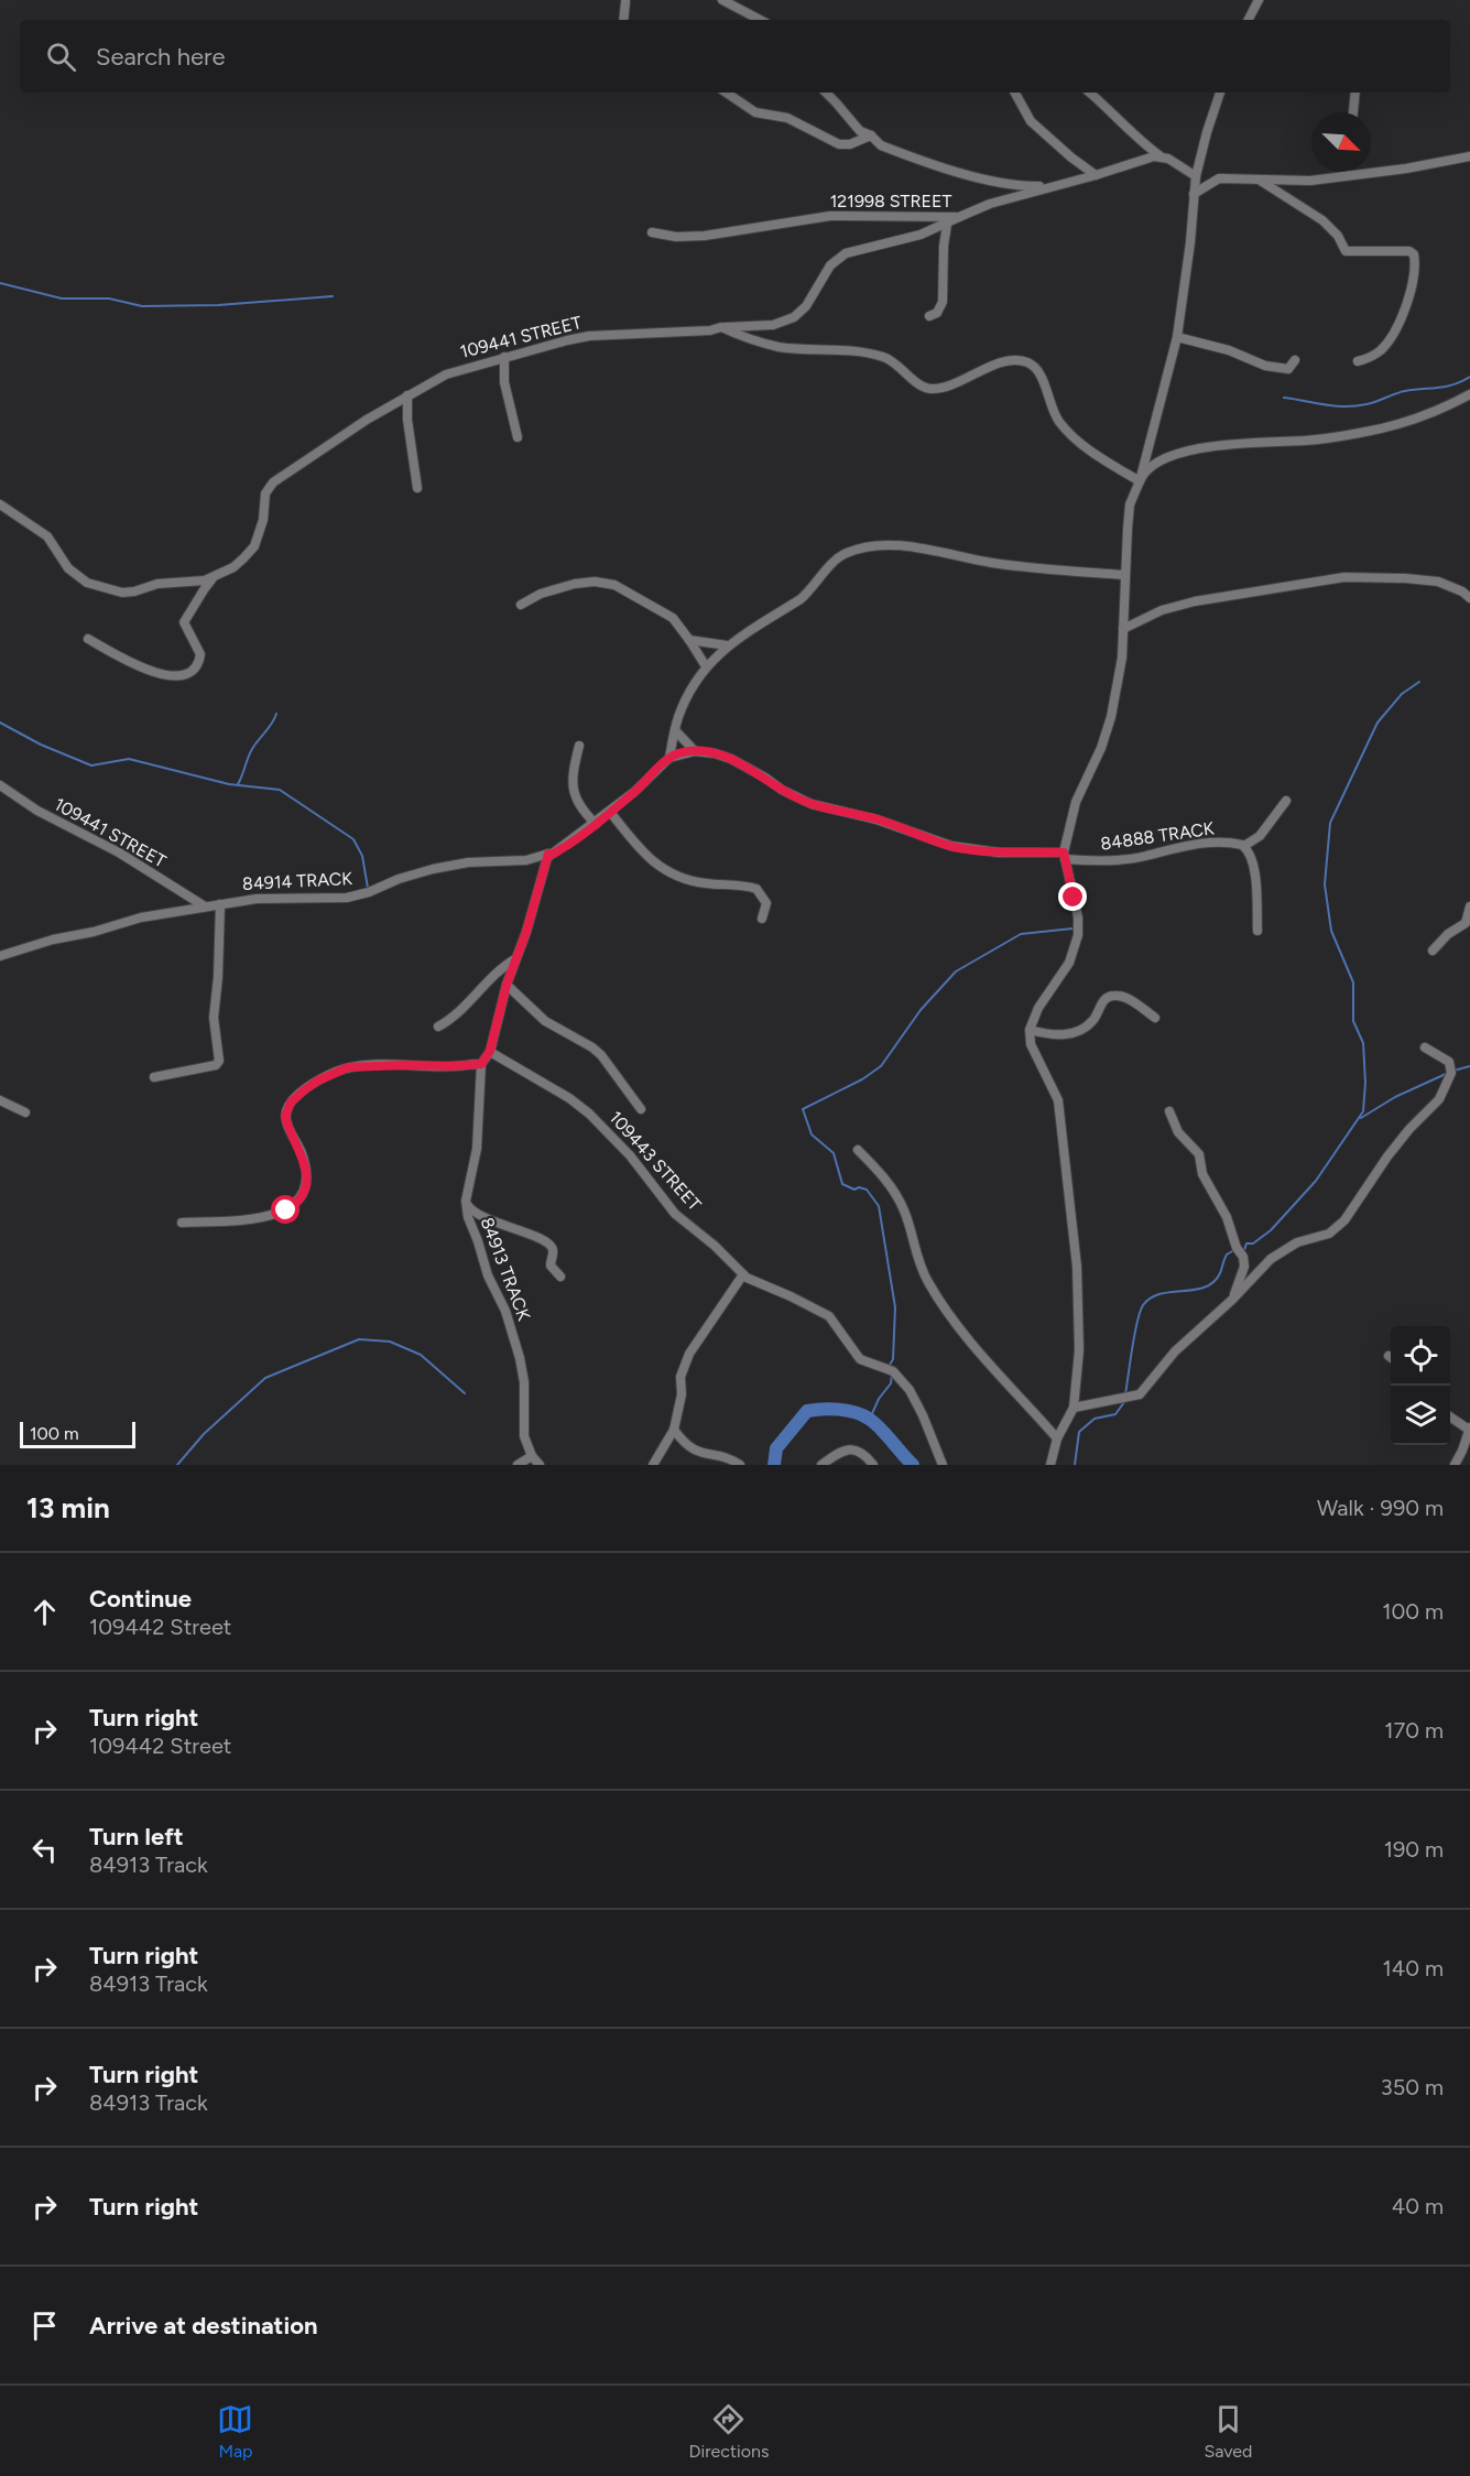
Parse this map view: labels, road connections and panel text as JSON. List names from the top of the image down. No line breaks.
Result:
{"streets":{"street":["121998 STREET","109441 STREET","84888 TRACK","84914 TRACK","109443 STREET","84913 TRACK"]},"crossings":[["109441 STREET","84914 TRACK"],["84914 TRACK","84913 TRACK"],["109443 STREET","84913 TRACK"]],"scale_bar":"100 m","north":"bottom right","page":{"search":"Search here","scale":"100 m","heading":["13 min","Walk · 990 m"],"list":[["Continue","109442 Street","100 m"],["Turn right","109442 Street","170 m"],["Turn left","84913 Track","190 m"],["Turn right","84913 Track","140 m"],["Turn right","84913 Track","350 m"],["Turn right","40 m"],"Arrive at destination"],"nav":["Map","Directions","Saved"]}}
